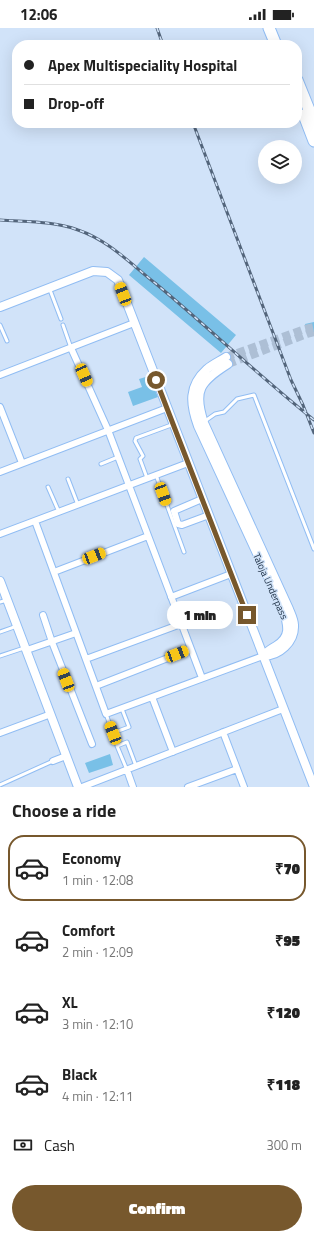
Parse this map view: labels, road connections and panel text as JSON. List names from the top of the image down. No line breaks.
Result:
{"streets":{"street":["Taloja Underpass"]},"page":{"status":"12:06","banner":["Apex Multispeciality Hospital","Drop-off"],"bubble":"1 min","heading":"Choose a ride","list":[{"name":"Economy","note":"1 min · 12:08","value":"₹70"},{"name":"Comfort","note":"2 min · 12:09","value":"₹95"},{"name":"XL","note":"3 min · 12:10","value":"₹120"},{"name":"Black","note":"4 min · 12:11","value":"₹118"}],"pay":["Cash","300 m"],"buttons":"Confirm"}}
